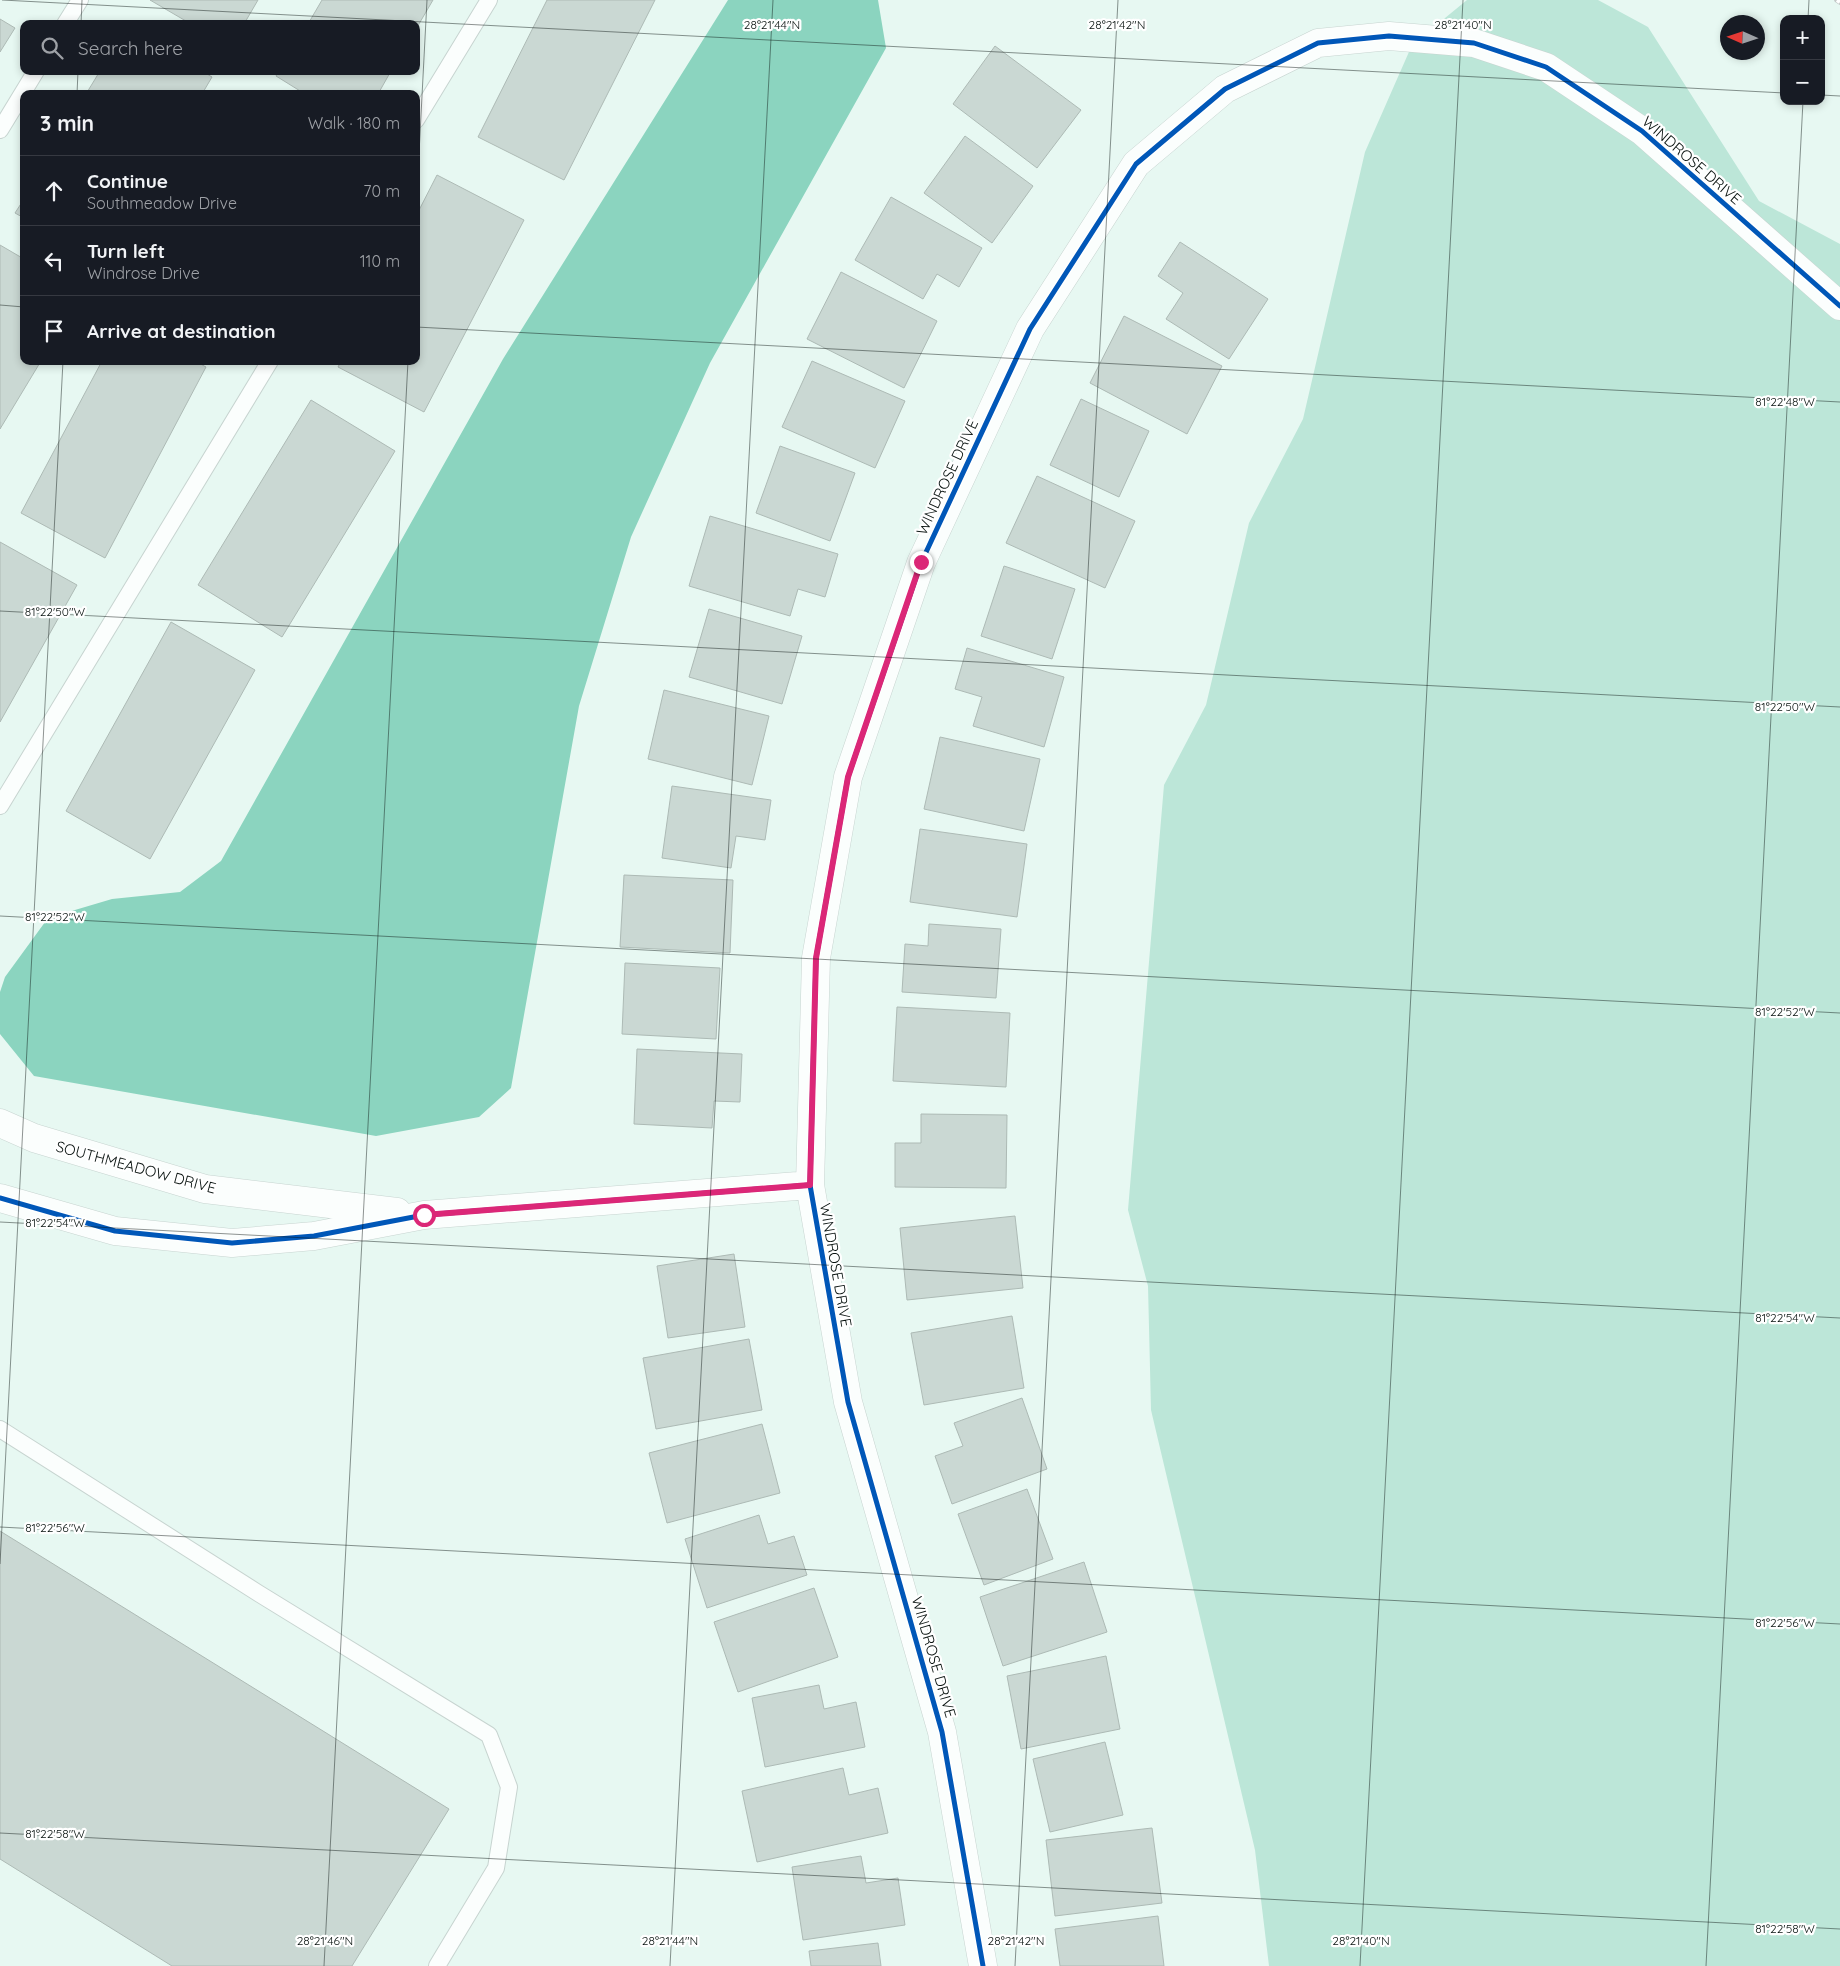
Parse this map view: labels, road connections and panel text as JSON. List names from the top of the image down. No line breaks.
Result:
{"streets":{"street":["WINDROSE DRIVE","SOUTHMEADOW DRIVE"]},"crossings":[["WINDROSE DRIVE","SOUTHMEADOW DRIVE"]],"north":"left","page":{"map_buttons":["+","−"],"search":"Search here","heading":["3 min","Walk · 180 m"],"list":[["Continue","Southmeadow Drive","70 m"],["Turn left","Windrose Drive","110 m"],"Arrive at destination"]},"coordinates":["28°21'44\"N","28°21'42\"N","28°21'40\"N","81°22'48\"W","81°22'50\"W","81°22'52\"W","81°22'54\"W","81°22'56\"W","81°22'58\"W","28°21'46\"N"]}
